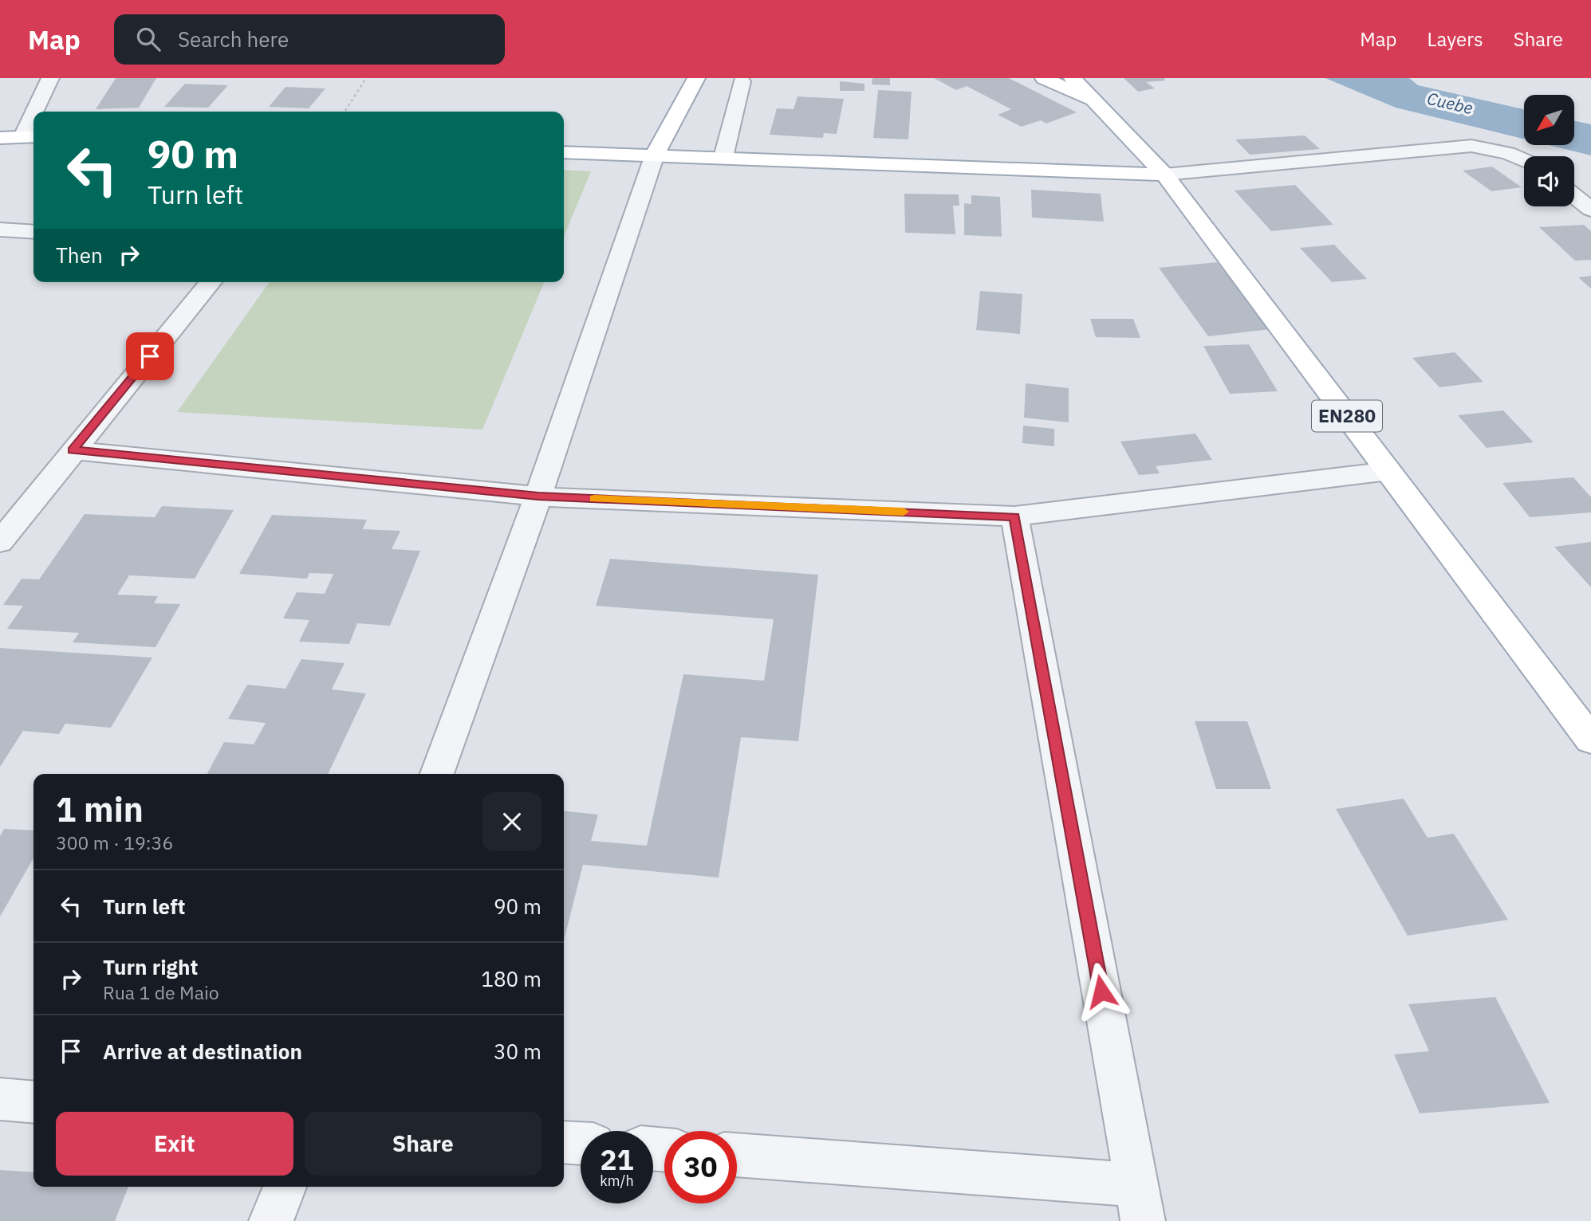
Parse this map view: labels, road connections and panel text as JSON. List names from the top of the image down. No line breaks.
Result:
{"streets":{"main road":["EN280"]},"water":["Cuebe"],"north":"bottom left","page":{"header":"Map","search":"Search here","nav":["Map","Layers","Share"],"turn":["90 m","Turn left"],"then":"Then","heading":["1 min","300 m · 19:36"],"list":[{"name":"Turn left","value":"90 m"},{"name":"Turn right","note":"Rua 1 de Maio","value":"180 m"},{"name":"Arrive at destination","value":"30 m"}],"buttons":["Exit","Share"],"speed":"21 km/h","limit":"30"}}
